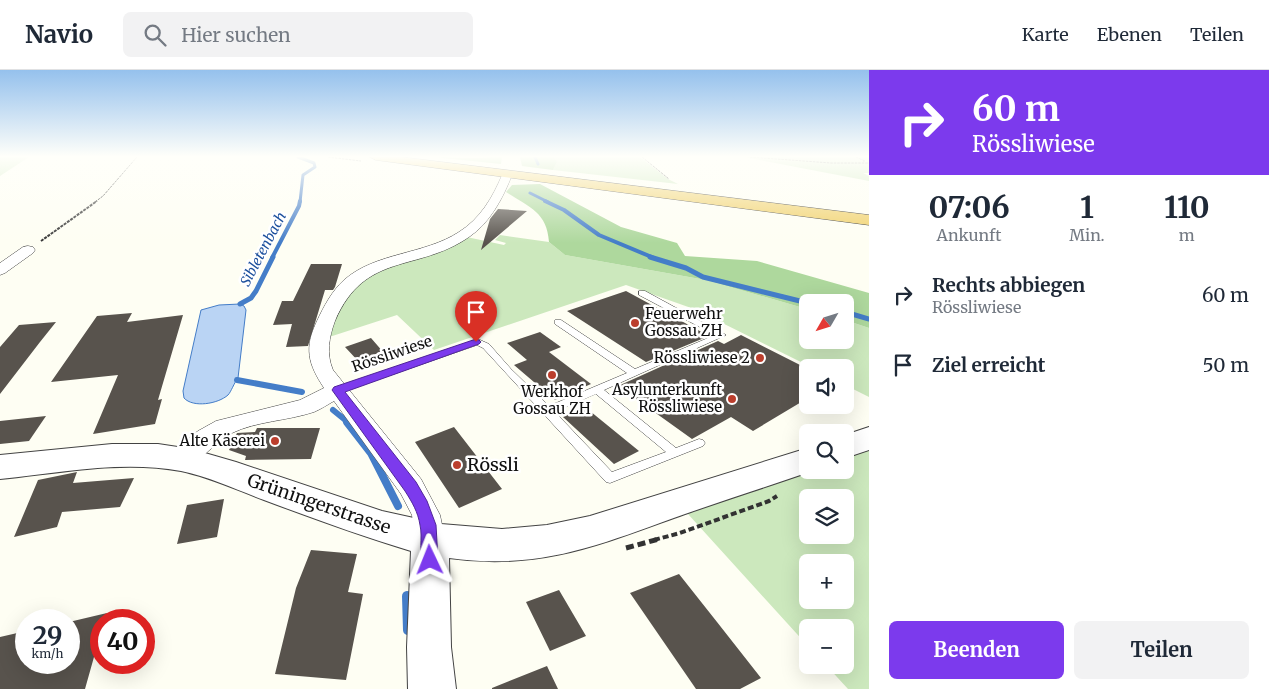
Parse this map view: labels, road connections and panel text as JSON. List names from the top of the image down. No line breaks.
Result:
{"streets":{"street":["Grüningerstrasse"],"lane":["Rössliwiese"]},"water":["Sibletenbach"],"places":["Feuerwehr Gossau ZH","Rössliwiese 2","Werkhof Gossau ZH","Asylunterkunft Rössliwiese","Alte Käserei","Rössli"],"north":"bottom left","page":{"header":"Navio","search":"Hier suchen","nav":["Karte","Ebenen","Teilen"],"turn":["60 m","Rössliwiese"],"eta":["07:06","Ankunft","1","Min.","110","m"],"list":[{"name":"Rechts abbiegen","note":"Rössliwiese","value":"60 m"},{"name":"Ziel erreicht","value":"50 m"}],"map_buttons":["+","−"],"speed":"29 km/h","limit":"40","buttons":["Beenden","Teilen"]}}
